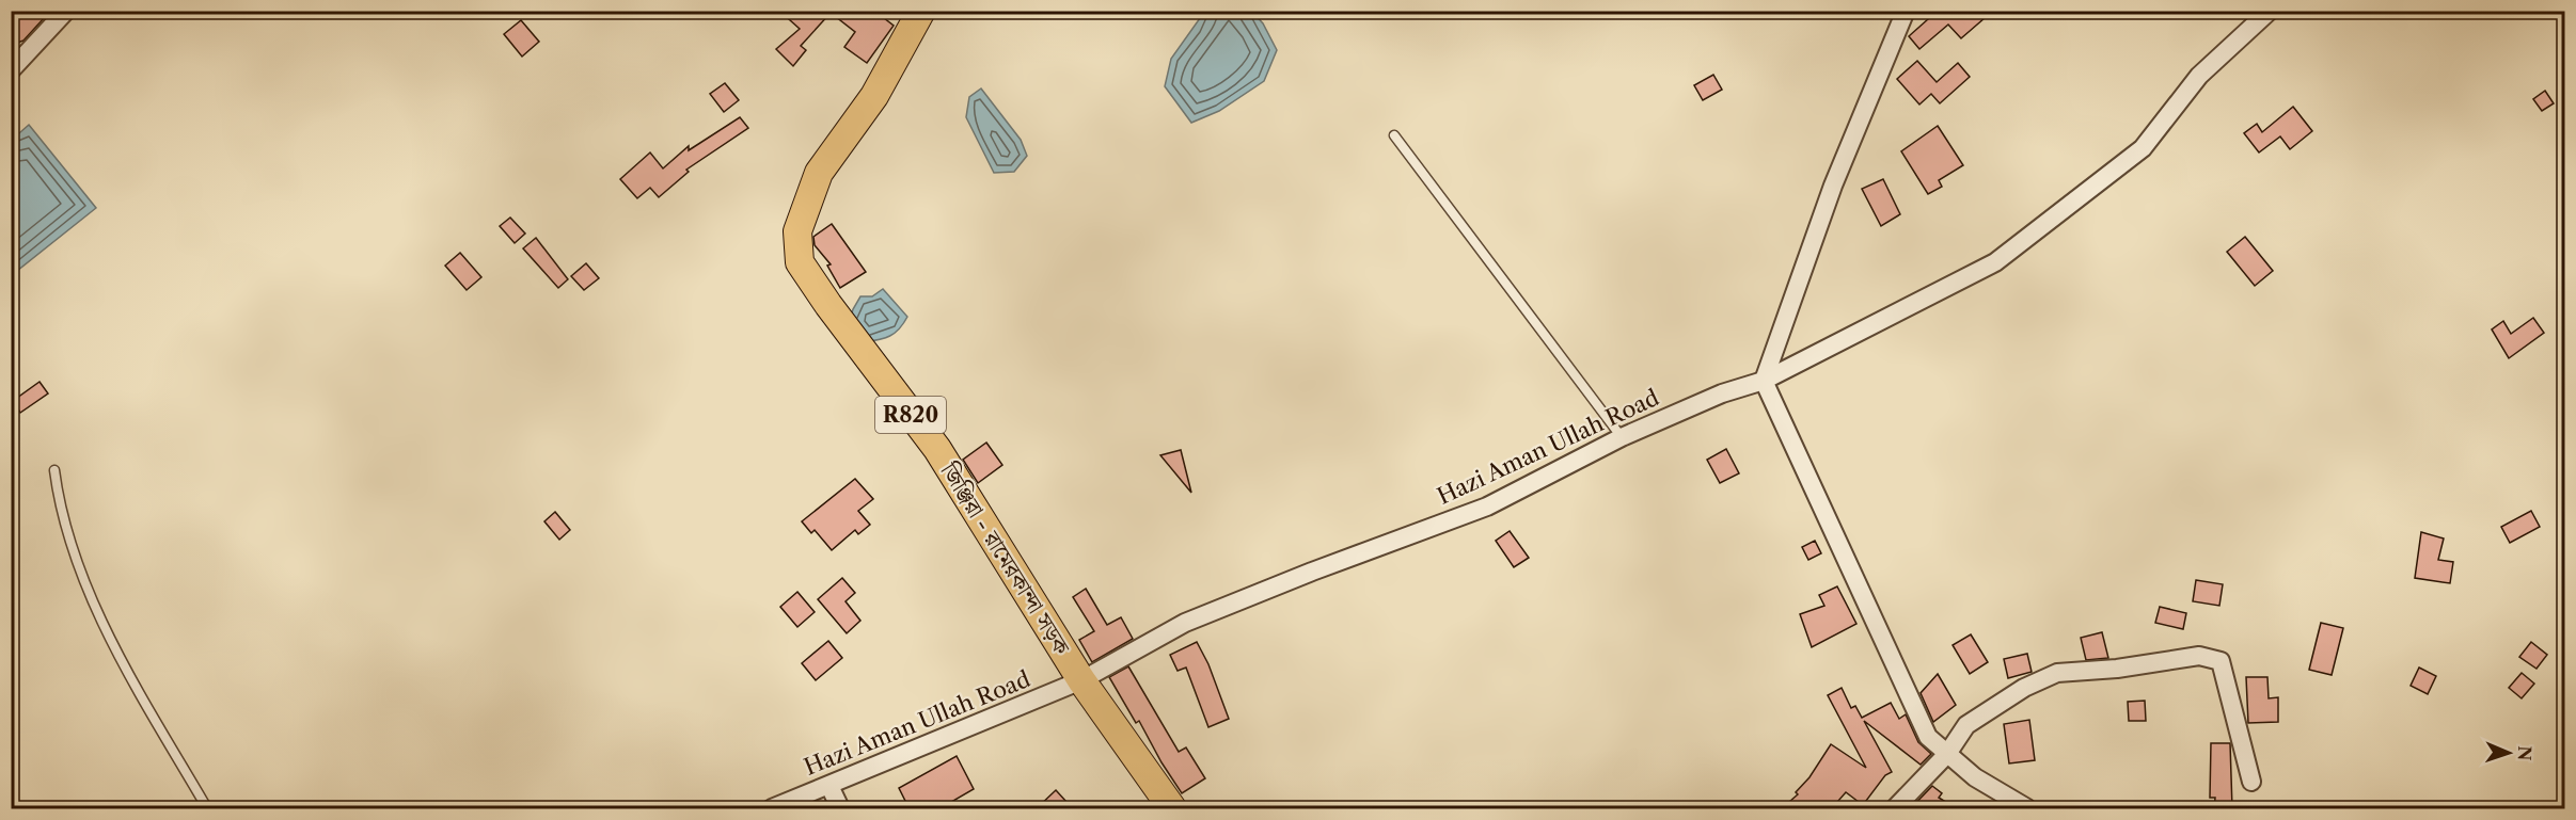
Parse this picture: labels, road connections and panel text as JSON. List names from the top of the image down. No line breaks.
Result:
{"streets":{"main road":["R820","জিঞ্জিরা - রামেরকান্দা সড়ক"],"street":["Hazi Aman Ullah Road"]},"crossings":[["Hazi Aman Ullah Road","জিঞ্জিরা - রামেরকান্দা সড়ক"]],"north":"right"}
